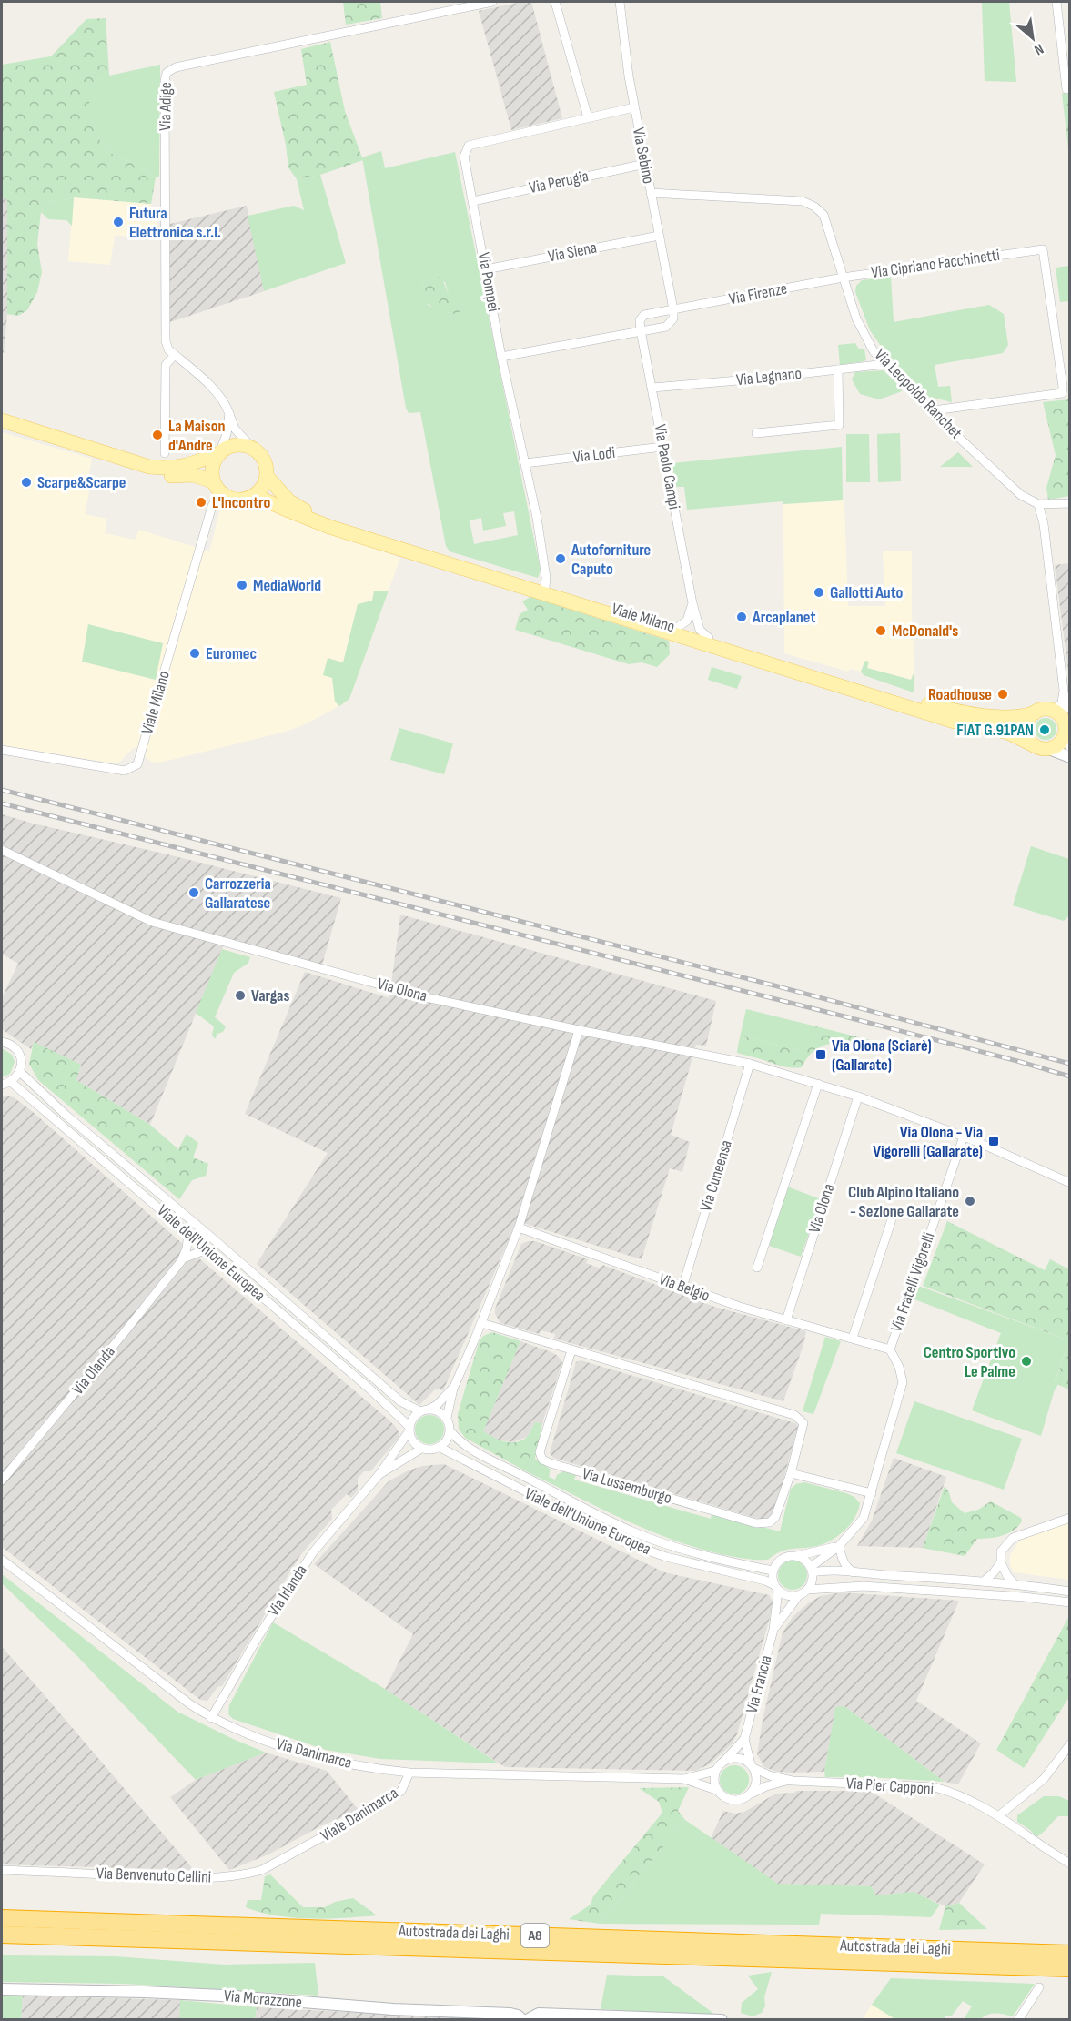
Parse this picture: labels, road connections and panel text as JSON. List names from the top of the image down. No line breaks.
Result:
{"streets":{"highway":["Autostrada dei Laghi","A8"],"main road":["Viale Milano"],"street":["Via Adige","Via Sebino","Via Perugia","Via Siena","Via Cipriano Facchinetti","Via Pompei","Via Firenze","Via Legnano","Via Leopoldo Ranchet","Via Lodi","Via Paolo Campi","Via Olona","Via Cuneensa","Viale dell'Unione Europea","Via Fratelli Vigorelli","Via Belgio","Via Olanda","Via Lussemburgo","Via Irlanda","Via Francia","Via Danimarca","Via Pier Capponi","Viale Danimarca","Via Benvenuto Cellini","Via Morazzone"]},"crossings":[["Via Adige","Viale Milano"],["Via Sebino","Via Perugia"],["Via Sebino","Via Siena"],["Via Sebino","Via Pompei"],["Via Sebino","Via Firenze"],["Via Sebino","Via Leopoldo Ranchet"],["Via Perugia","Via Pompei"],["Via Siena","Via Pompei"],["Via Cipriano Facchinetti","Via Firenze"],["Via Cipriano Facchinetti","Via Leopoldo Ranchet"],["Via Pompei","Via Lodi"],["Via Pompei","Viale Milano"],["Via Firenze","Via Leopoldo Ranchet"],["Via Firenze","Via Paolo Campi"],["Via Legnano","Via Leopoldo Ranchet"],["Via Legnano","Via Paolo Campi"],["Via Lodi","Via Paolo Campi"],["Via Paolo Campi","Viale Milano"],["Via Olona","Via Cuneensa"],["Via Olona","Via Fratelli Vigorelli"],["Via Olona","Via Belgio"],["Via Cuneensa","Via Belgio"],["Viale dell'Unione Europea","Via Fratelli Vigorelli"],["Viale dell'Unione Europea","Via Olanda"],["Viale dell'Unione Europea","Via Irlanda"],["Viale dell'Unione Europea","Via Francia"],["Via Fratelli Vigorelli","Via Belgio"],["Via Fratelli Vigorelli","Via Francia"],["Via Irlanda","Via Danimarca"],["Via Francia","Via Danimarca"],["Via Francia","Via Pier Capponi"],["Via Danimarca","Via Pier Capponi"],["Via Danimarca","Viale Danimarca"],["Viale Danimarca","Via Benvenuto Cellini"]],"places":{"other":["Futura Elettronica s.r.l.","La Maison d'Andre","Scarpe&Scarpe","L'Incontro","Autoforniture Caputo","MediaWorld","Gallotti Auto","Arcaplanet","McDonald's","Euromec","Roadhouse","FIAT G.91PAN","Carrozzeria Gallaratese","Vargas","Club Alpino Italiano - Sezione Gallarate","Centro Sportivo Le Palme"],"transit":["Via Olona (Sciarè) (Gallarate)","Via Olona - Via Vigorelli (Gallarate)"]},"north":"bottom right"}
